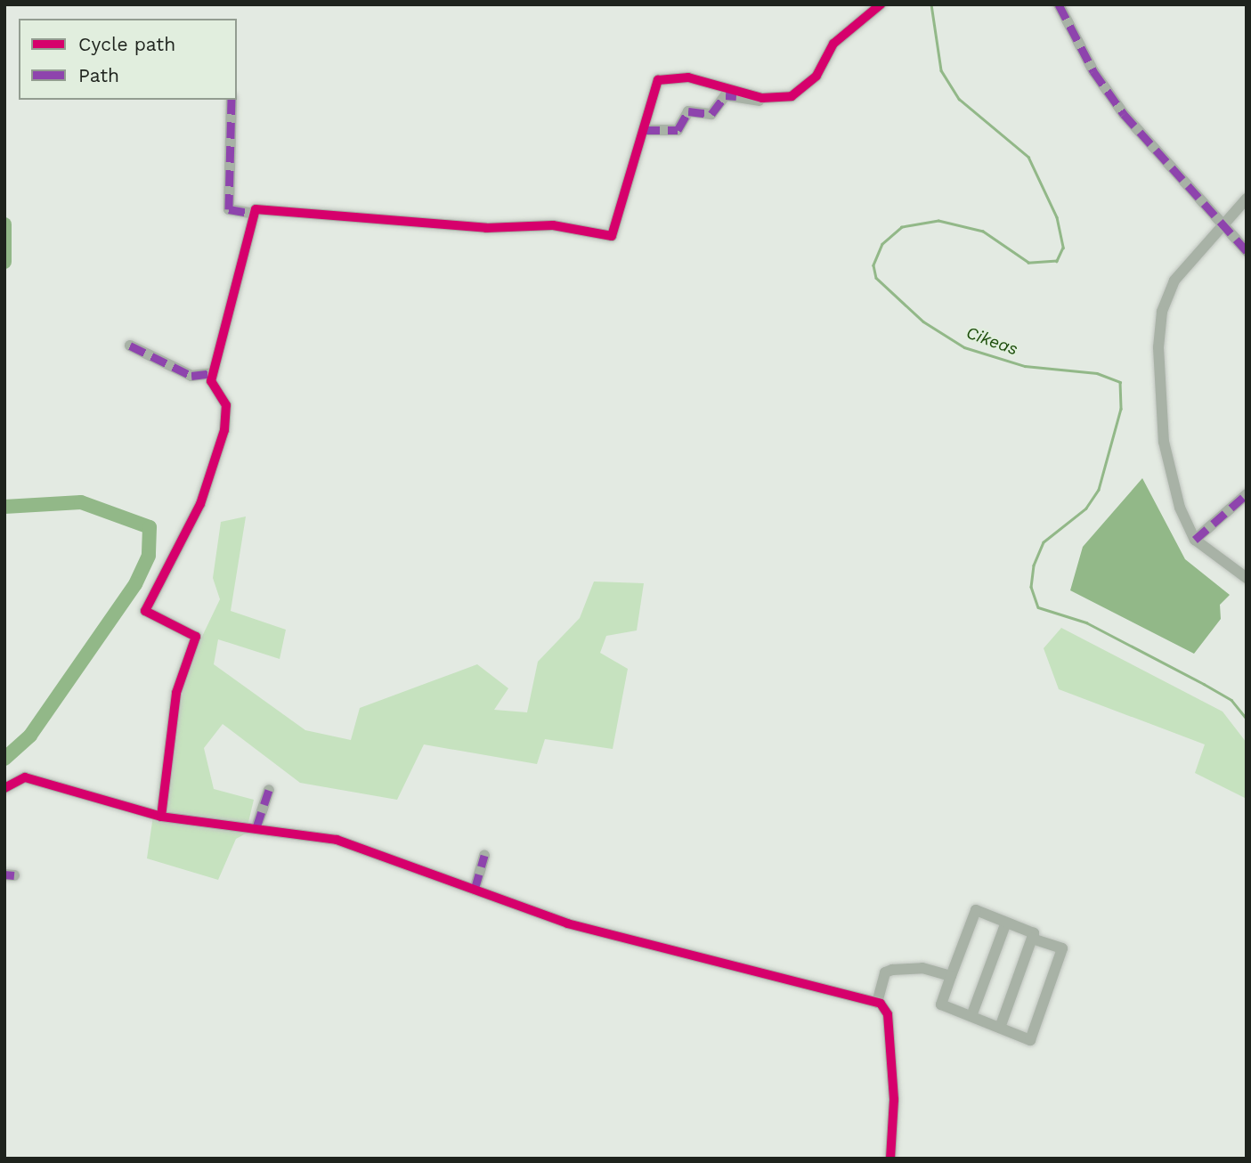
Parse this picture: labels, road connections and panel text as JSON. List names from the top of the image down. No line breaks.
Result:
{"water":["Cikeas"],"legend":["Cycle path","Path"]}
